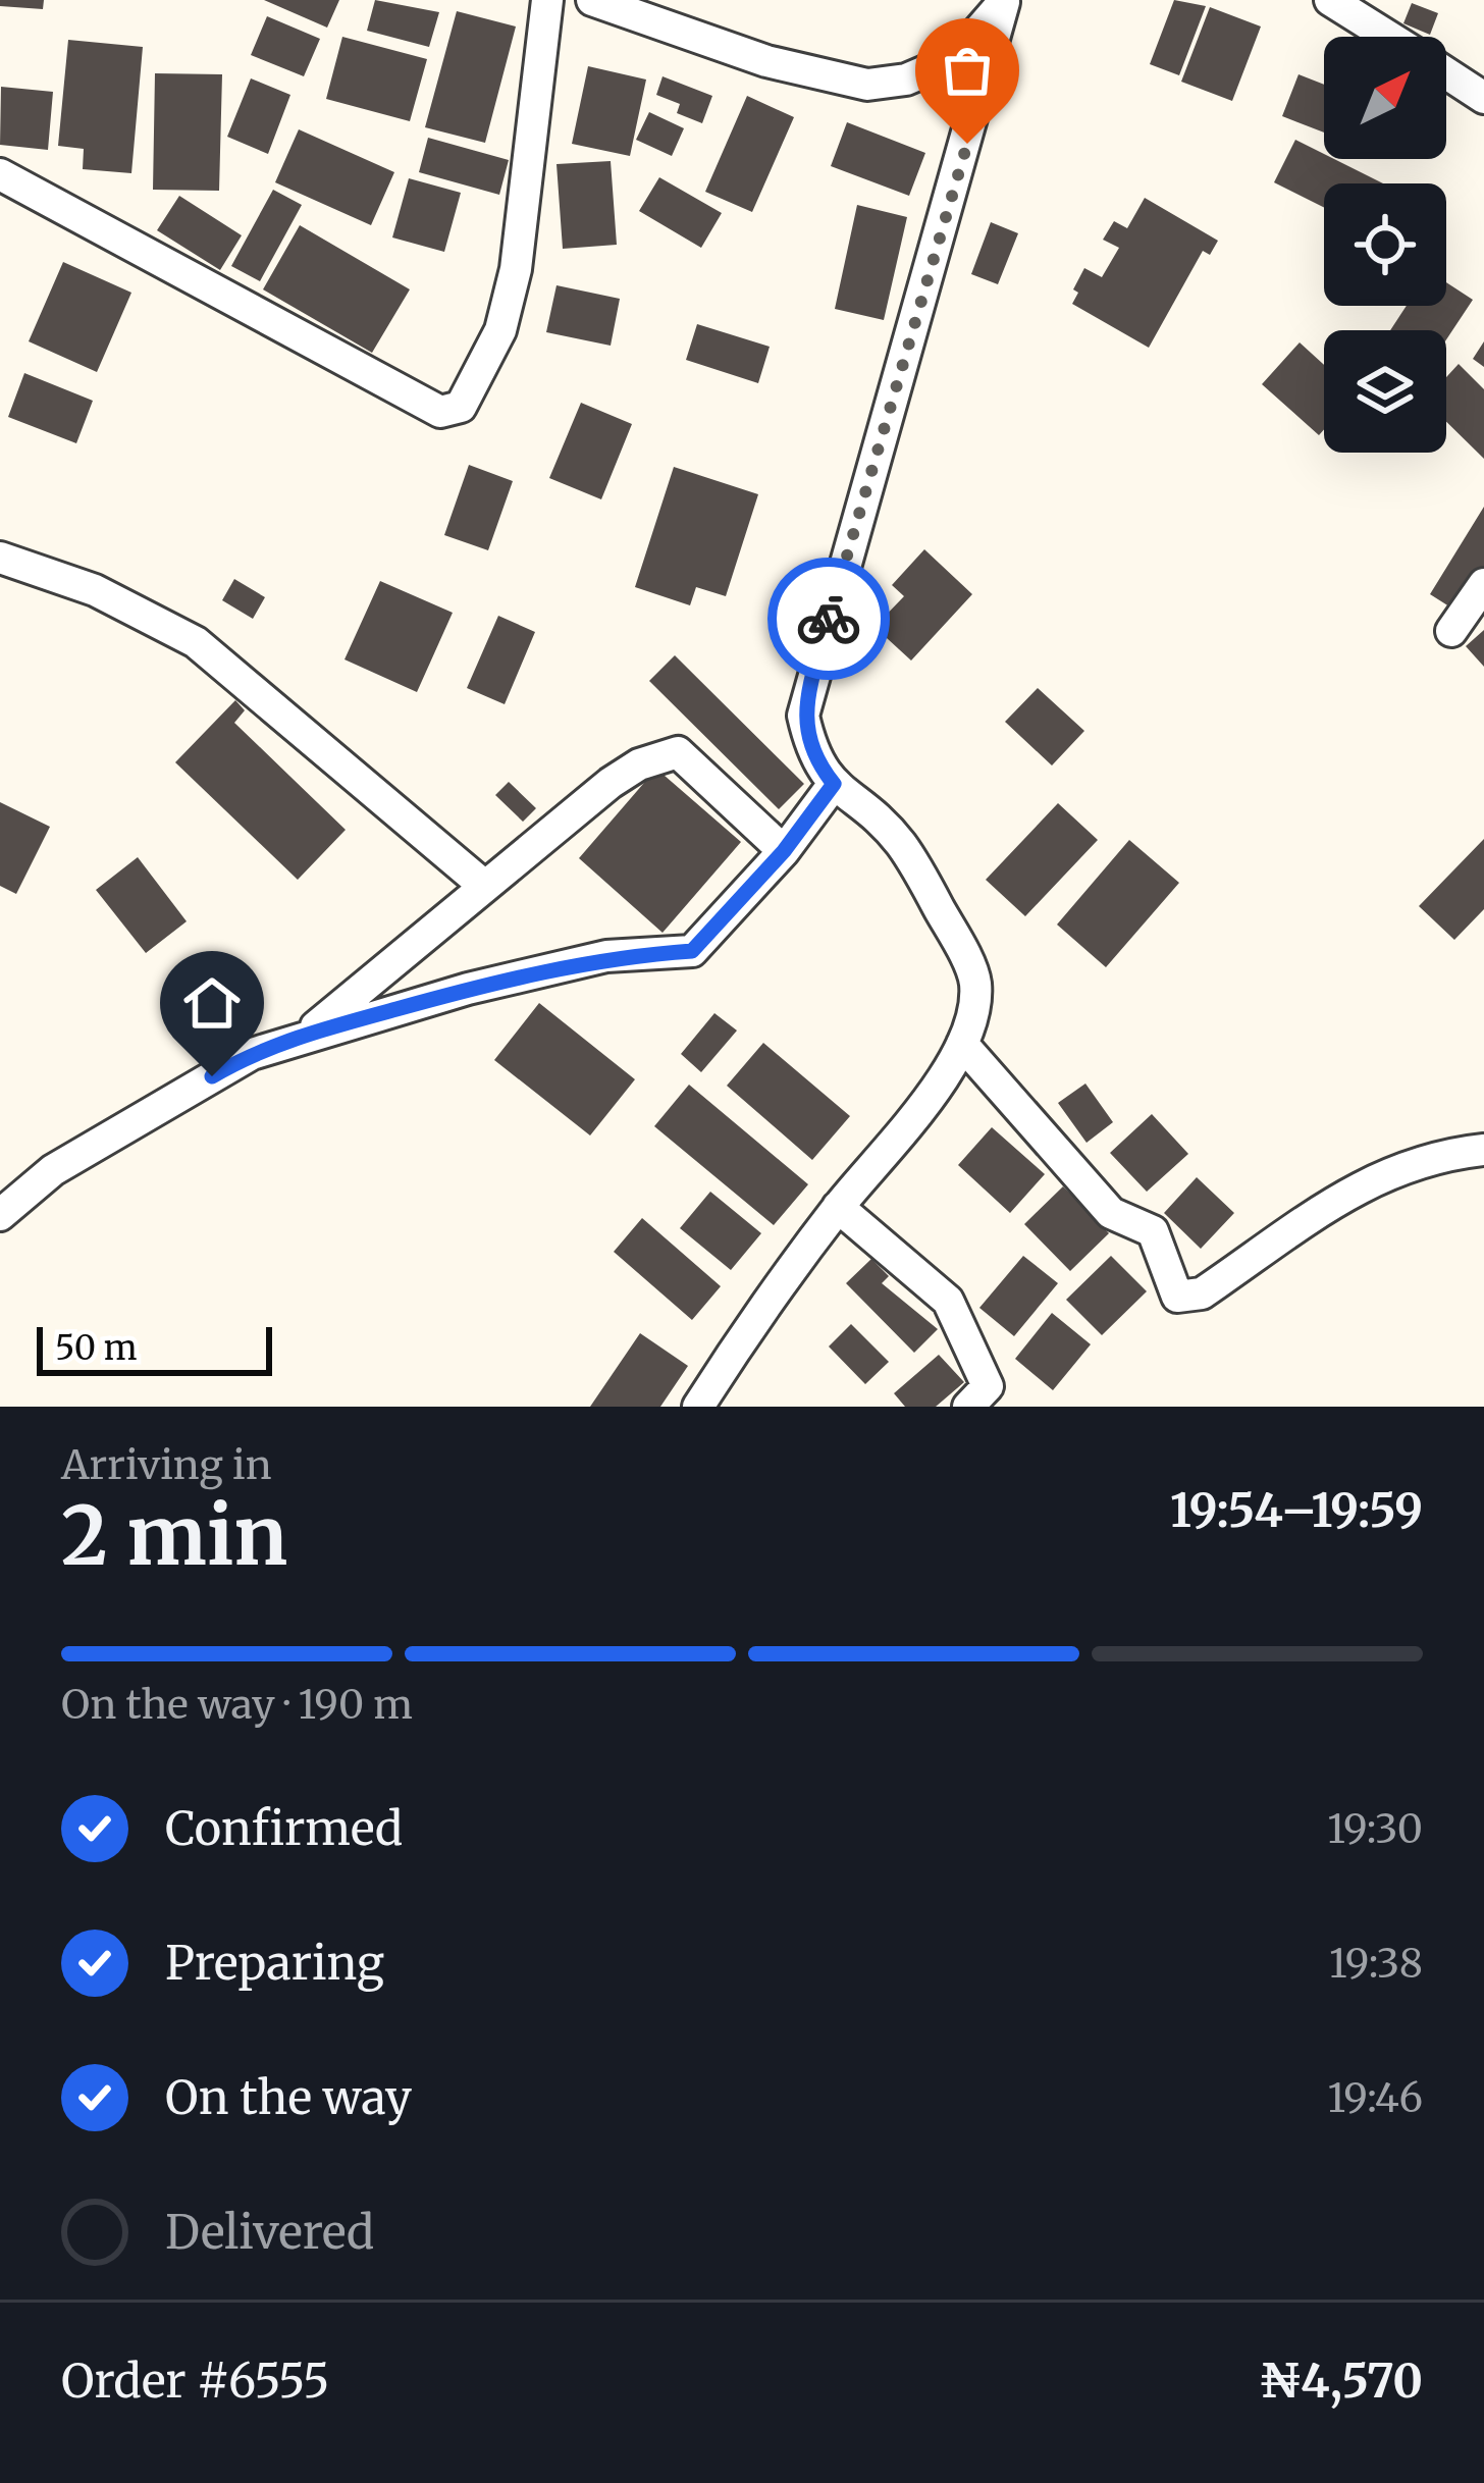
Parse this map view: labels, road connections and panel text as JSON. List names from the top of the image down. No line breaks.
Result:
{"scale_bar":"50 m","north":"top right","page":{"scale":"50 m","heading":["2 min","Arriving in","19:54–19:59"],"panel":["Order #6555","₦4,570"],"bar":"On the way · 190 m","list":[["Confirmed","19:30"],["Preparing","19:38"],["On the way","19:46"],"Delivered"]}}
